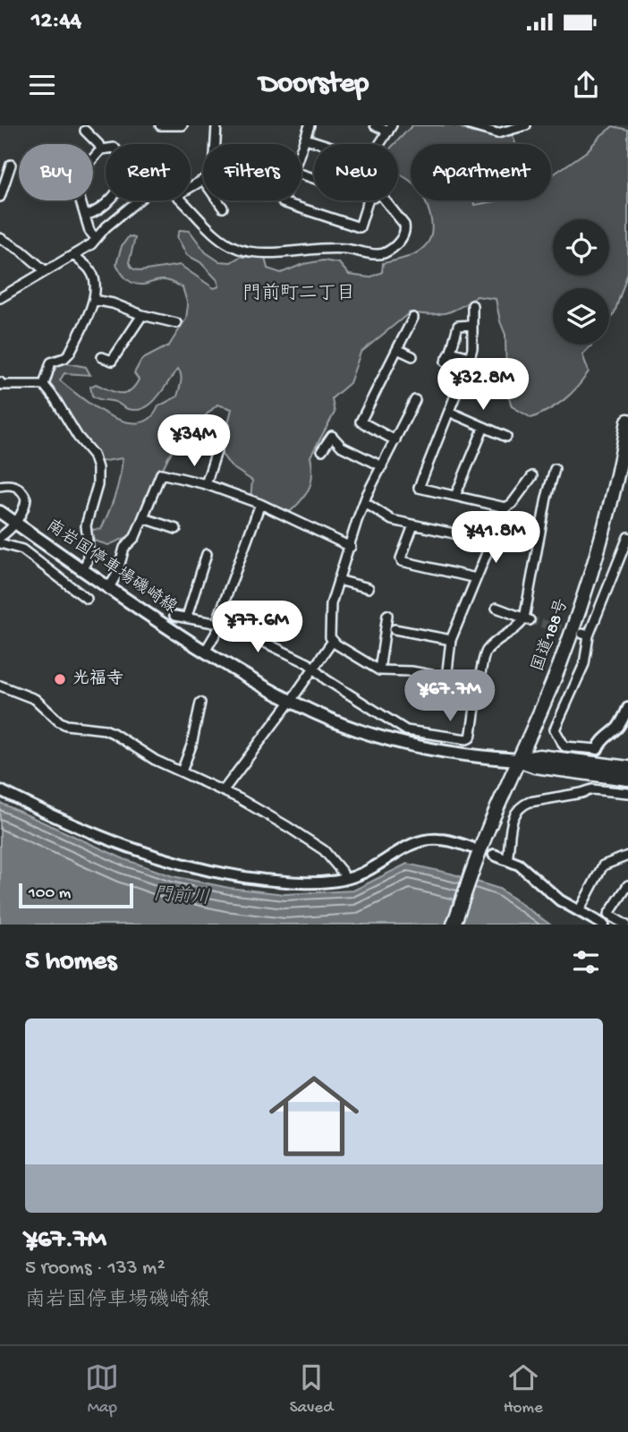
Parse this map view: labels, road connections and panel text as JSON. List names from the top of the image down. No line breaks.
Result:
{"streets":{"main road":["南岩国停車場磯崎線","国道188号"]},"crossings":[["南岩国停車場磯崎線","国道188号"]],"districts":["門前町二丁目"],"water":["門前川"],"places":["光福寺"],"scale_bar":"100 m","page":{"status":"12:44","header":"Doorstep","chip":["Buy","Rent","Filters","New","Apartment"],"price":["¥32.8M","¥34M","¥41.8M","¥77.6M","¥67.7M"],"scale":"100 m","heading":"5 homes","list":[{"name":"¥67.7M","note":"5 rooms · 133 m² · 南岩国停車場磯崎線"}],"tabs":["Map","Saved","Home"]}}
